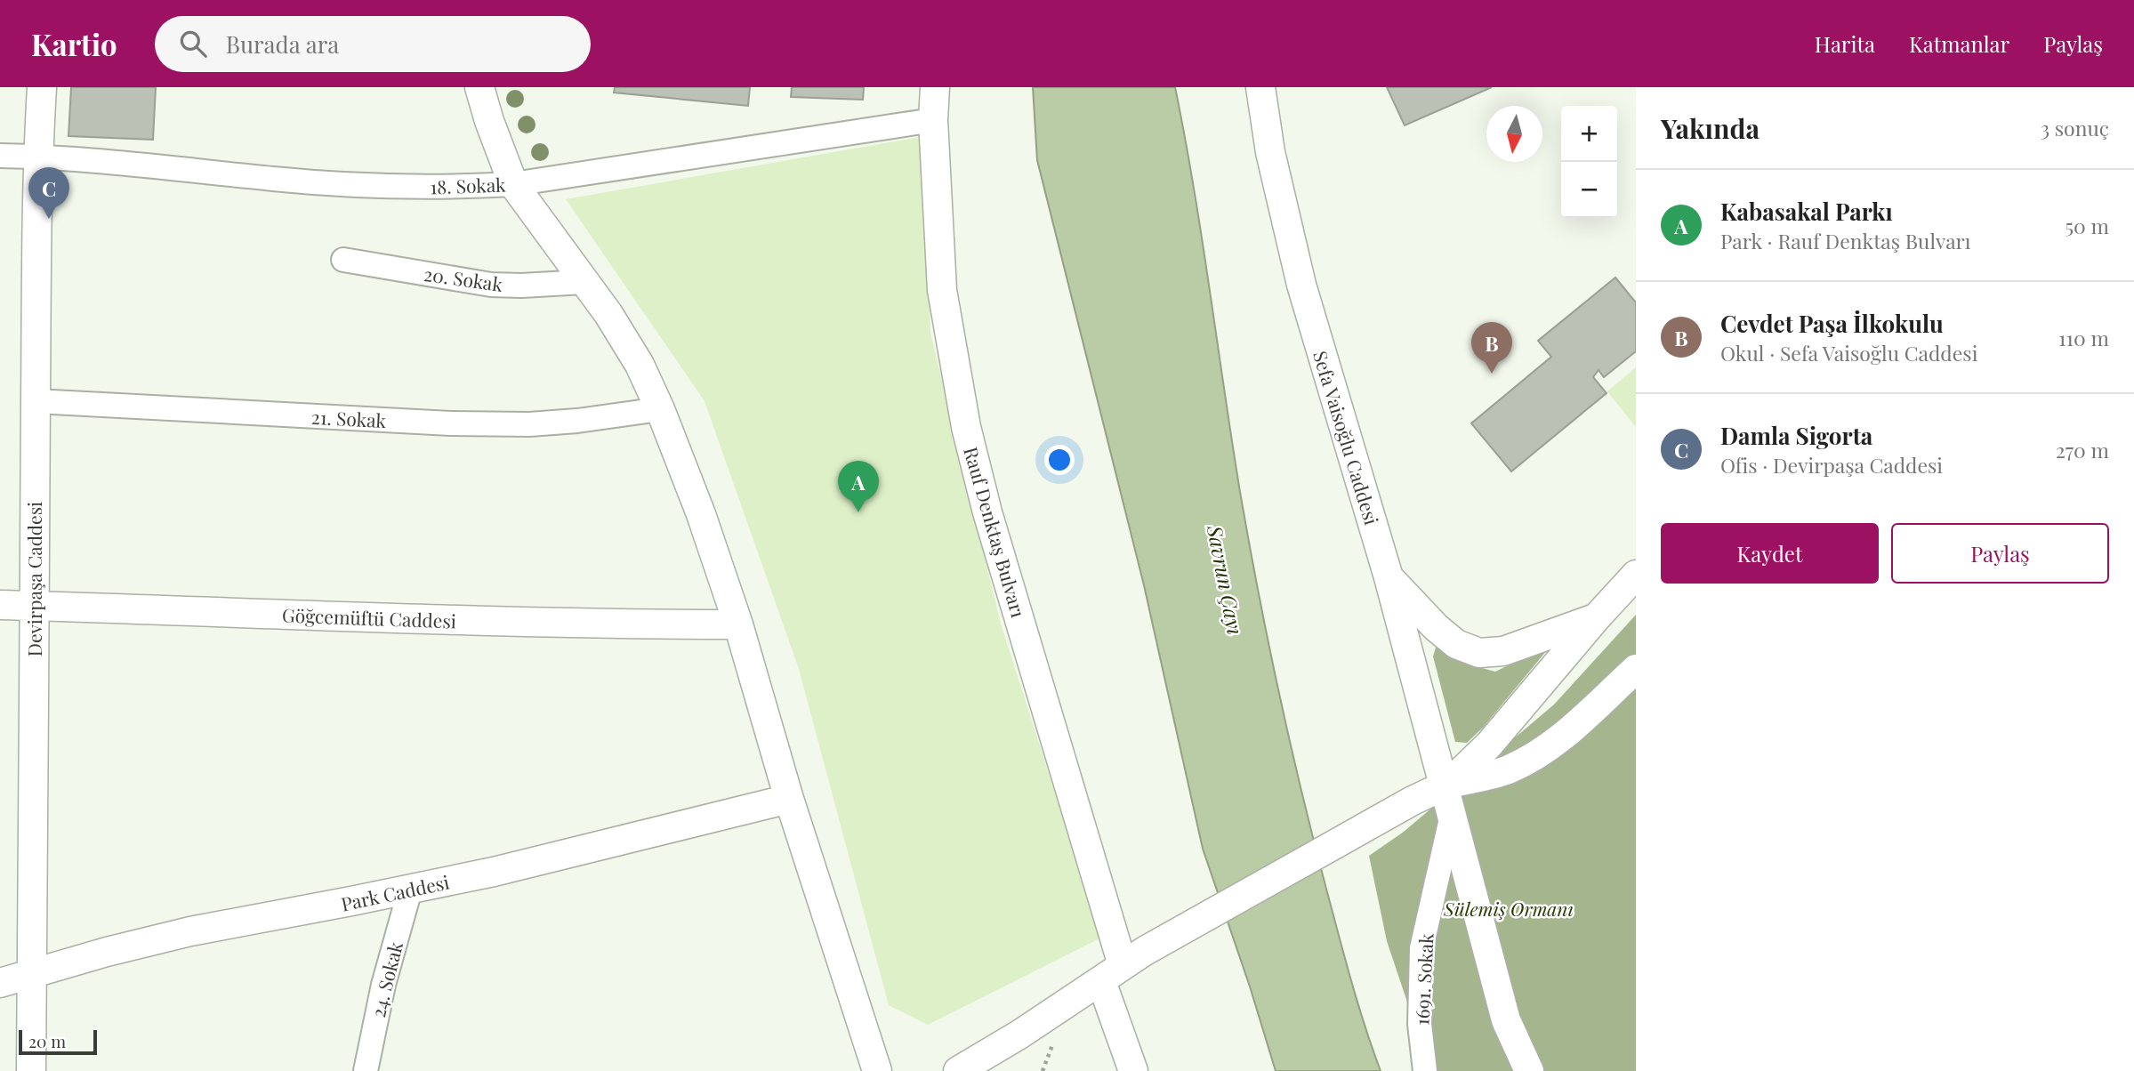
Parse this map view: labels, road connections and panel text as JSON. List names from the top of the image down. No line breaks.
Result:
{"streets":{"street":["18. Sokak","20. Sokak","21. Sokak","Sefa Vaisoğlu Caddesi","Rauf Denktaş Bulvarı","Devirpaşa Caddesi","Göğcemüftü Caddesi","Park Caddesi","24. Sokak","1691. Sokak"]},"crossings":[["18. Sokak","Rauf Denktaş Bulvarı"],["18. Sokak","Devirpaşa Caddesi"],["21. Sokak","Devirpaşa Caddesi"],["Sefa Vaisoğlu Caddesi","1691. Sokak"],["Devirpaşa Caddesi","Göğcemüftü Caddesi"],["Devirpaşa Caddesi","Park Caddesi"],["Park Caddesi","24. Sokak"]],"water":["Savrun Çayı"],"parks":["Sülemiş Ormanı"],"scale_bar":"20 m","north":"bottom","page":{"header":"Kartio","search":"Burada ara","nav":["Harita","Katmanlar","Paylaş"],"heading":["Yakında","3 sonuç"],"map_buttons":["+","−"],"pins":["C","B","A"],"list":[{"mark":"A","name":"Kabasakal Parkı","note":"Park · Rauf Denktaş Bulvarı","value":"50 m"},{"mark":"B","name":"Cevdet Paşa İlkokulu","note":"Okul · Sefa Vaisoğlu Caddesi","value":"110 m"},{"mark":"C","name":"Damla Sigorta","note":"Ofis · Devirpaşa Caddesi","value":"270 m"}],"buttons":["Kaydet","Paylaş"],"scale":"20 m"}}
